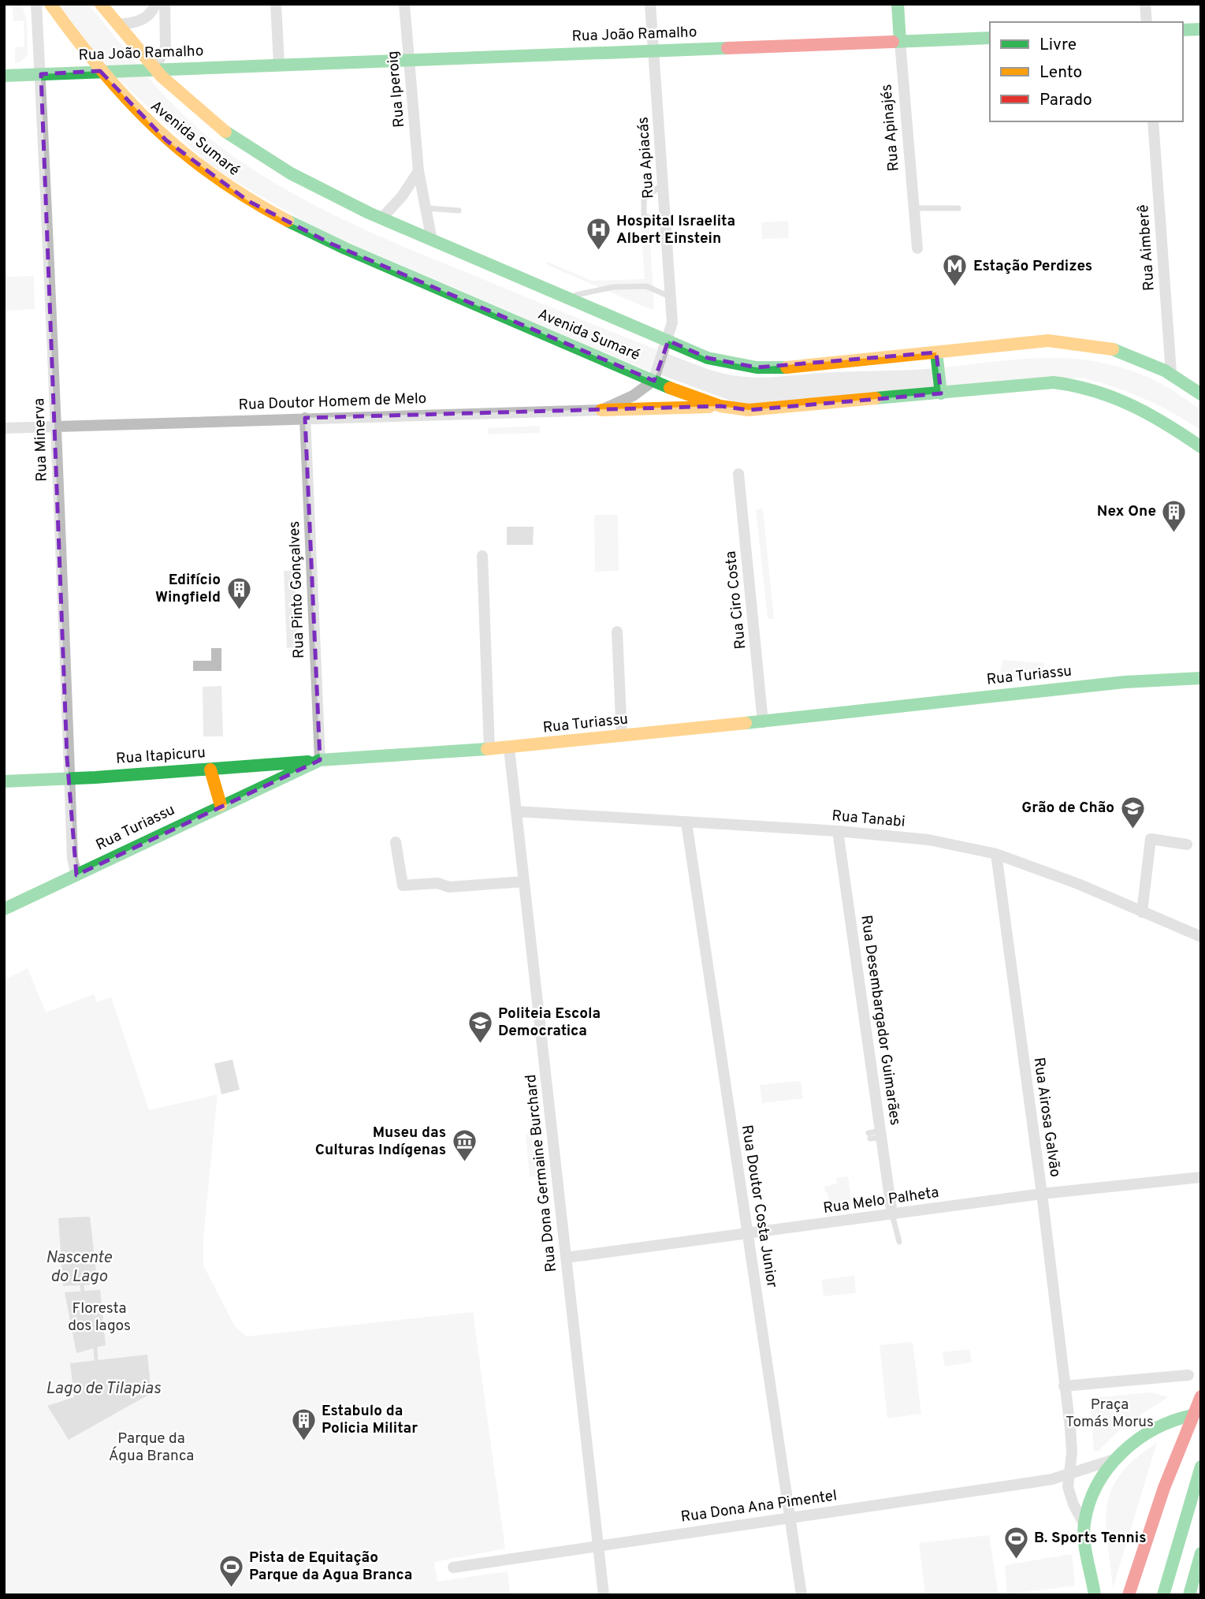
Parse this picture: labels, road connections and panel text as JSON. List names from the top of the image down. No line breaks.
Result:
{"streets":{"main road":["Rua João Ramalho","Rua Apinajés","Avenida Sumaré","Rua Turiassu","Rua Itapicuru"],"street":["Rua Iperoig","Rua Apiacás","Rua Aimberê","Rua Doutor Homem de Melo","Rua Minerva","Rua Pinto Gonçalves","Rua Ciro Costa","Rua Tanabi","Rua Desembargador Guimarães","Rua Airosa Galvão","Rua Dona Germaine Burchard","Rua Melo Palheta","Rua Doutor Costa Junior","Rua Dona Ana Pimentel"]},"crossings":[["Rua João Ramalho","Rua Iperoig"],["Rua João Ramalho","Rua Apinajés"],["Rua João Ramalho","Avenida Sumaré"],["Rua João Ramalho","Rua Apiacás"],["Rua João Ramalho","Rua Minerva"],["Rua Iperoig","Avenida Sumaré"],["Avenida Sumaré","Rua Apiacás"],["Avenida Sumaré","Rua Aimberê"],["Avenida Sumaré","Rua Doutor Homem de Melo"],["Rua Apiacás","Rua Doutor Homem de Melo"],["Rua Doutor Homem de Melo","Rua Minerva"],["Rua Doutor Homem de Melo","Rua Pinto Gonçalves"],["Rua Minerva","Rua Turiassu"],["Rua Minerva","Rua Itapicuru"],["Rua Pinto Gonçalves","Rua Turiassu"],["Rua Pinto Gonçalves","Rua Itapicuru"],["Rua Ciro Costa","Rua Turiassu"],["Rua Turiassu","Rua Itapicuru"],["Rua Turiassu","Rua Dona Germaine Burchard"],["Rua Tanabi","Rua Desembargador Guimarães"],["Rua Tanabi","Rua Airosa Galvão"],["Rua Tanabi","Rua Dona Germaine Burchard"],["Rua Tanabi","Rua Doutor Costa Junior"],["Rua Desembargador Guimarães","Rua Melo Palheta"],["Rua Airosa Galvão","Rua Melo Palheta"],["Rua Dona Germaine Burchard","Rua Melo Palheta"],["Rua Dona Germaine Burchard","Rua Dona Ana Pimentel"],["Rua Melo Palheta","Rua Doutor Costa Junior"],["Rua Doutor Costa Junior","Rua Dona Ana Pimentel"]],"water":["Nascente do Lago","Lago de Tilapias"],"parks":["Floresta dos lagos","Praça Tomás Morus","Parque da Água Branca"],"places":{"hospital":["Hospital Israelita Albert Einstein"],"metro station":["Estação Perdizes"],"building":["Nex One","Edifício Wingfield","Estabulo da Policia Militar"],"school or university":["Grão de Chão","Politeia Escola Democratica"],"museum":["Museu das Culturas Indígenas"],"sports":["B. Sports Tennis","Pista de Equitação Parque da Agua Branca"]},"legend":["Livre","Lento","Parado"]}
